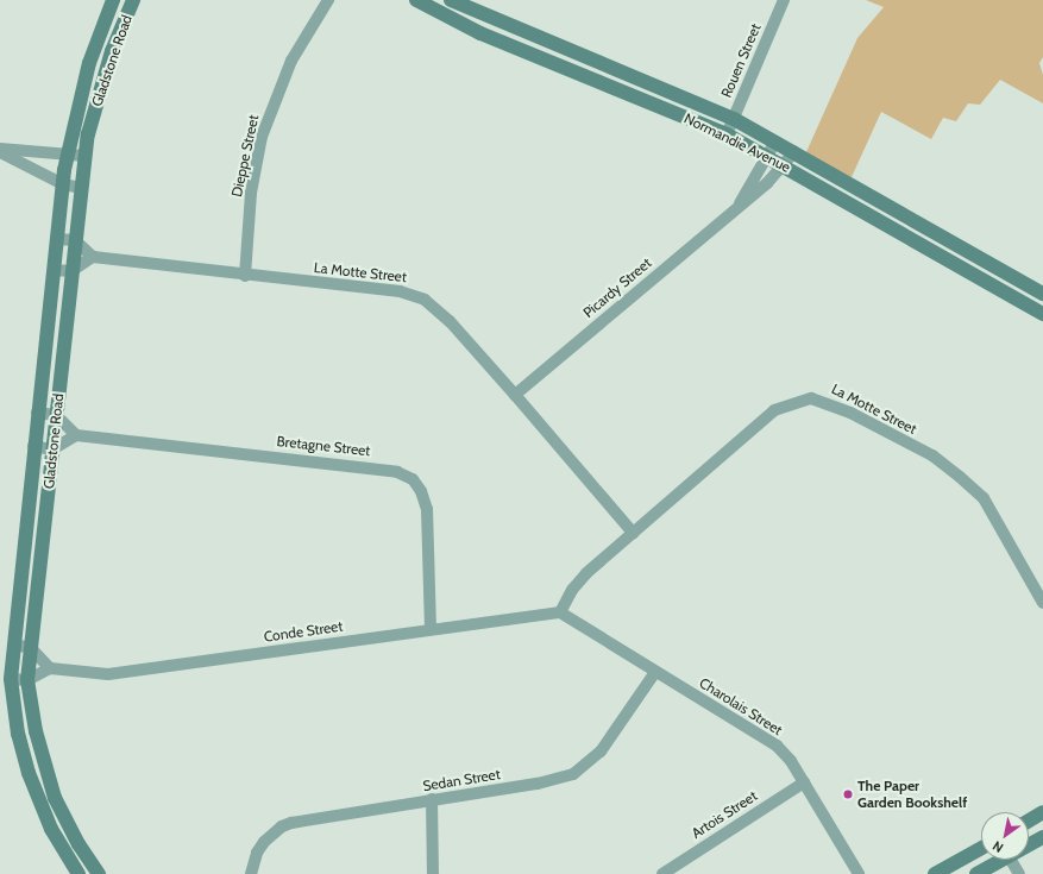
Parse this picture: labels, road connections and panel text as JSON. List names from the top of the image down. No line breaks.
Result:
{"streets":{"street":["Gladstone Road","Rouen Street","Normandie Avenue","Dieppe Street","La Motte Street","Picardy Street","Bretagne Street","Conde Street","Charolais Street","Sedan Street","Artois Street"]},"crossings":[["Rouen Street","Normandie Avenue"],["Normandie Avenue","Picardy Street"],["Dieppe Street","La Motte Street"],["La Motte Street","Picardy Street"],["La Motte Street","Conde Street"],["La Motte Street","Charolais Street"],["Bretagne Street","Conde Street"],["Conde Street","Charolais Street"],["Charolais Street","Sedan Street"],["Charolais Street","Artois Street"]],"places":["The Paper Garden Bookshelf"],"north":"bottom left"}
